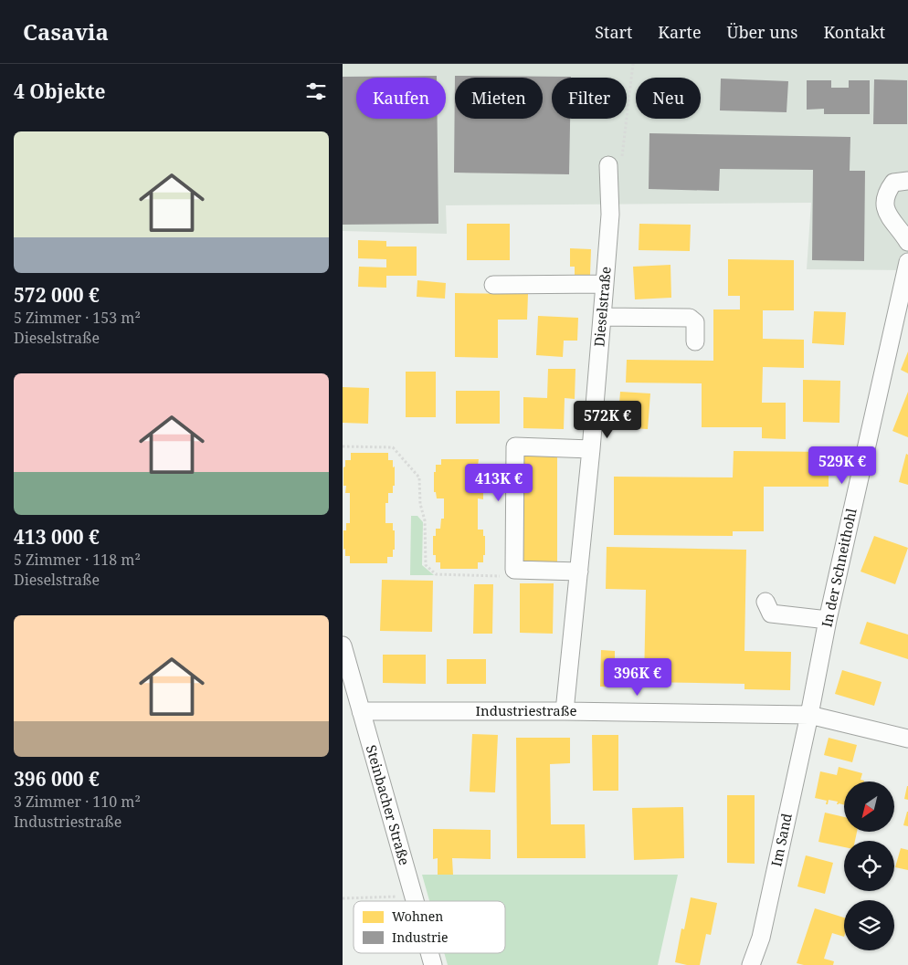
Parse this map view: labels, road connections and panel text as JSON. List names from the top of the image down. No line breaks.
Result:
{"streets":{"street":["Dieselstraße","In der Schneithohl","Industriestraße","Steinbacher Straße","Im Sand"]},"crossings":[["Dieselstraße","Industriestraße"],["In der Schneithohl","Industriestraße"],["In der Schneithohl","Im Sand"],["Industriestraße","Steinbacher Straße"],["Industriestraße","Im Sand"]],"legend":["Wohnen","Industrie"],"north":"bottom left","page":{"header":"Casavia","nav":["Start","Karte","Über uns","Kontakt"],"heading":"4 Objekte","chip":["Kaufen","Mieten","Filter","Neu"],"list":[{"name":"572 000 €","note":"5 Zimmer · 153 m² · Dieselstraße"},{"name":"413 000 €","note":"5 Zimmer · 118 m² · Dieselstraße"},{"name":"396 000 €","note":"3 Zimmer · 110 m² · Industriestraße"}],"price":["572K €","529K €","413K €","396K €"]}}
